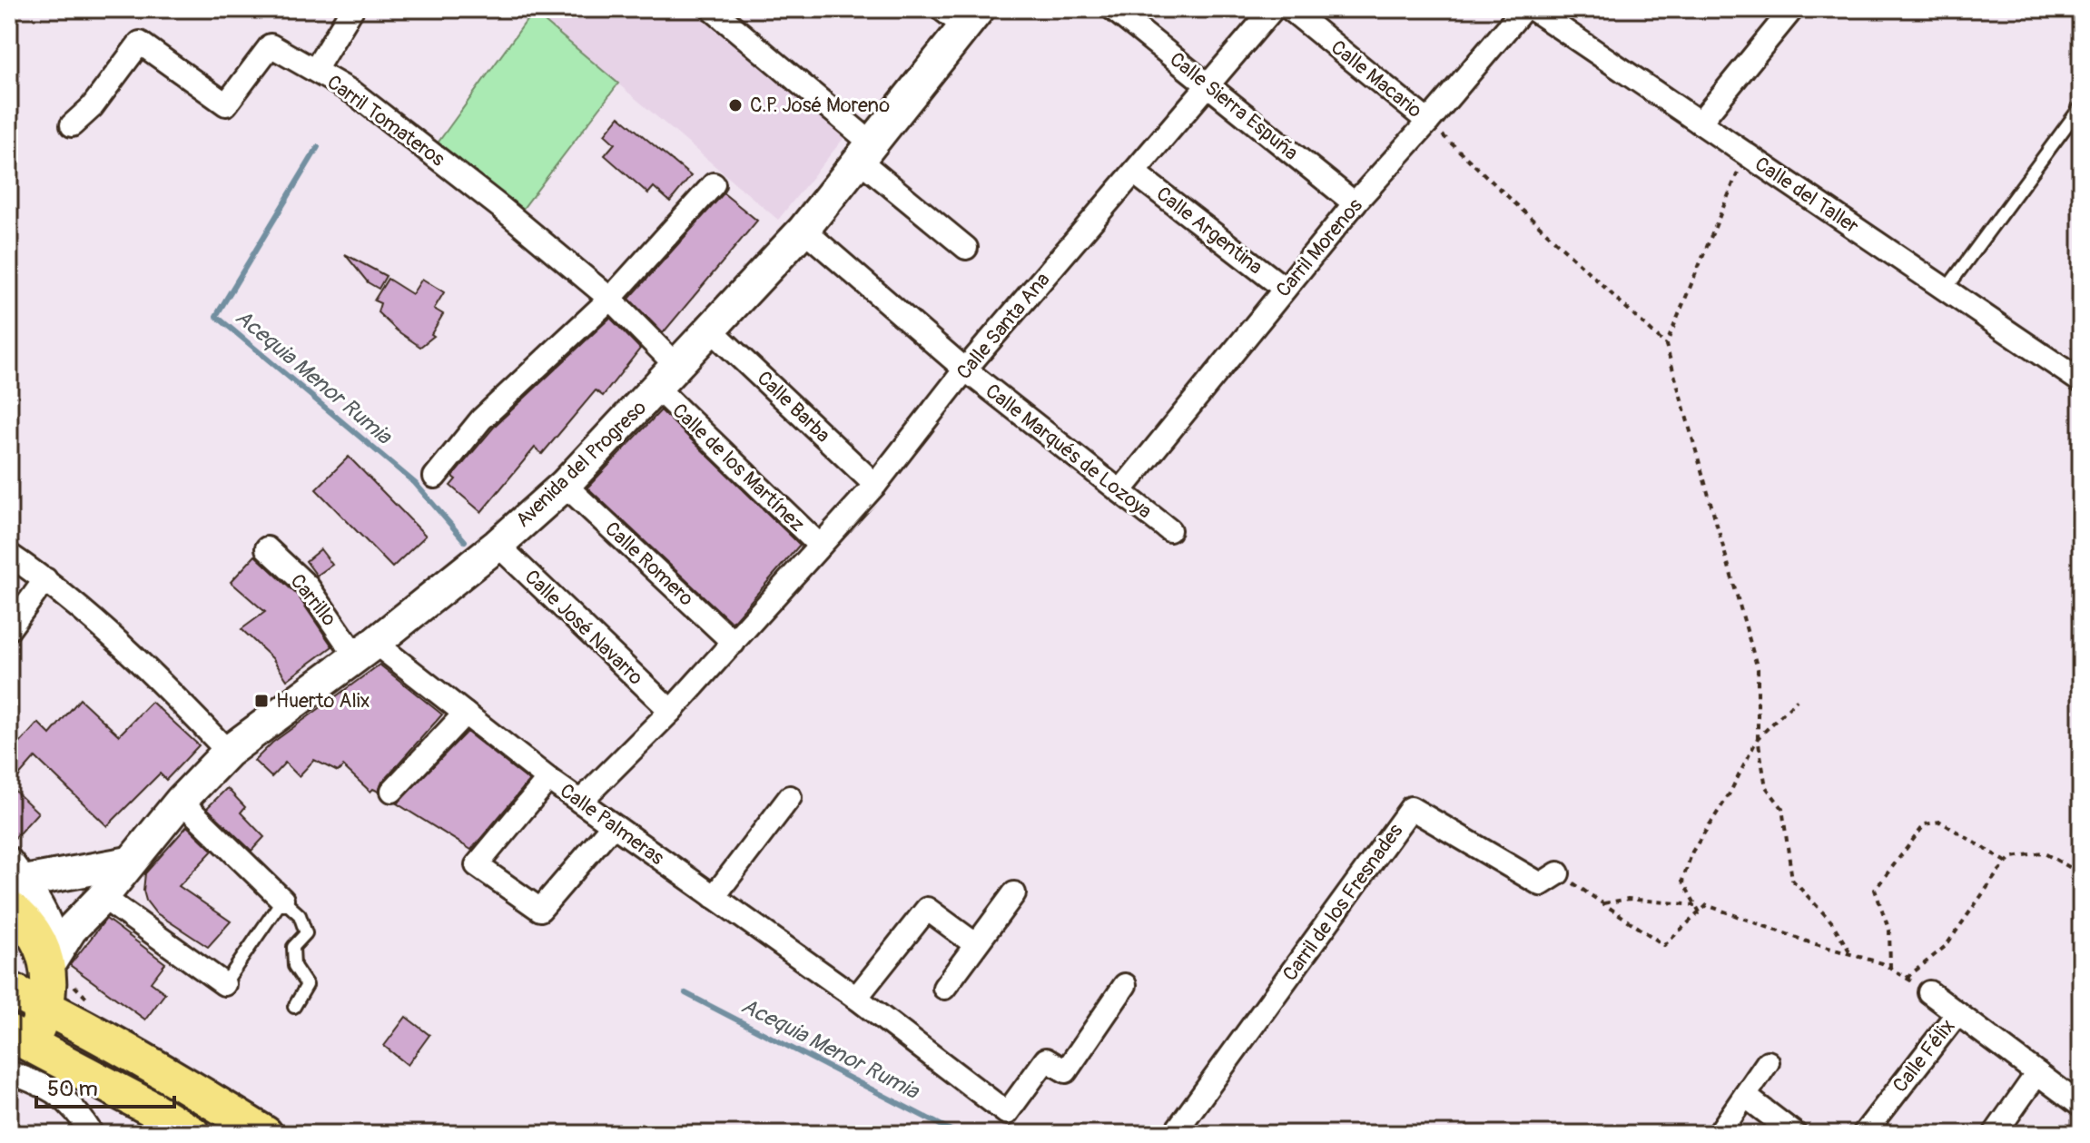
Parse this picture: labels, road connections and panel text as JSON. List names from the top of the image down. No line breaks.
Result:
{"streets":{"main road":["Avenida del Progreso"],"street":["Calle Macario","Calle Sierra Espuña","Carril Tomateros","Calle del Taller","Calle Argentina","Carril Morenos","Calle Santa Ana","Calle Barba","Calle Marqués de Lozoya","Calle de los Martínez","Calle Romero","Carrillo","Calle José Navarro","Calle Palmeras","Carril de los Fresnades","Calle Félix"]},"crossings":[["Calle Macario","Carril Morenos"],["Calle Sierra Espuña","Carril Morenos"],["Calle Sierra Espuña","Calle Santa Ana"],["Carril Tomateros","Avenida del Progreso"],["Carril Tomateros","Calle de los Martínez"],["Calle Argentina","Carril Morenos"],["Calle Argentina","Calle Santa Ana"],["Carril Morenos","Calle Marqués de Lozoya"],["Calle Santa Ana","Calle Barba"],["Calle Santa Ana","Calle Marqués de Lozoya"],["Calle Santa Ana","Calle de los Martínez"],["Calle Santa Ana","Calle Romero"],["Calle Santa Ana","Calle José Navarro"],["Calle Santa Ana","Calle Palmeras"],["Calle Barba","Avenida del Progreso"],["Calle Marqués de Lozoya","Avenida del Progreso"],["Avenida del Progreso","Calle de los Martínez"],["Avenida del Progreso","Calle Romero"],["Avenida del Progreso","Carrillo"],["Avenida del Progreso","Calle José Navarro"],["Avenida del Progreso","Calle Palmeras"],["Carrillo","Calle Palmeras"]],"water":["Acequia Menor Rumia"],"places":{"other":["C.P. José Moreno"],"transit":["Huerto Alix"]},"scale_bar":"50 m"}
